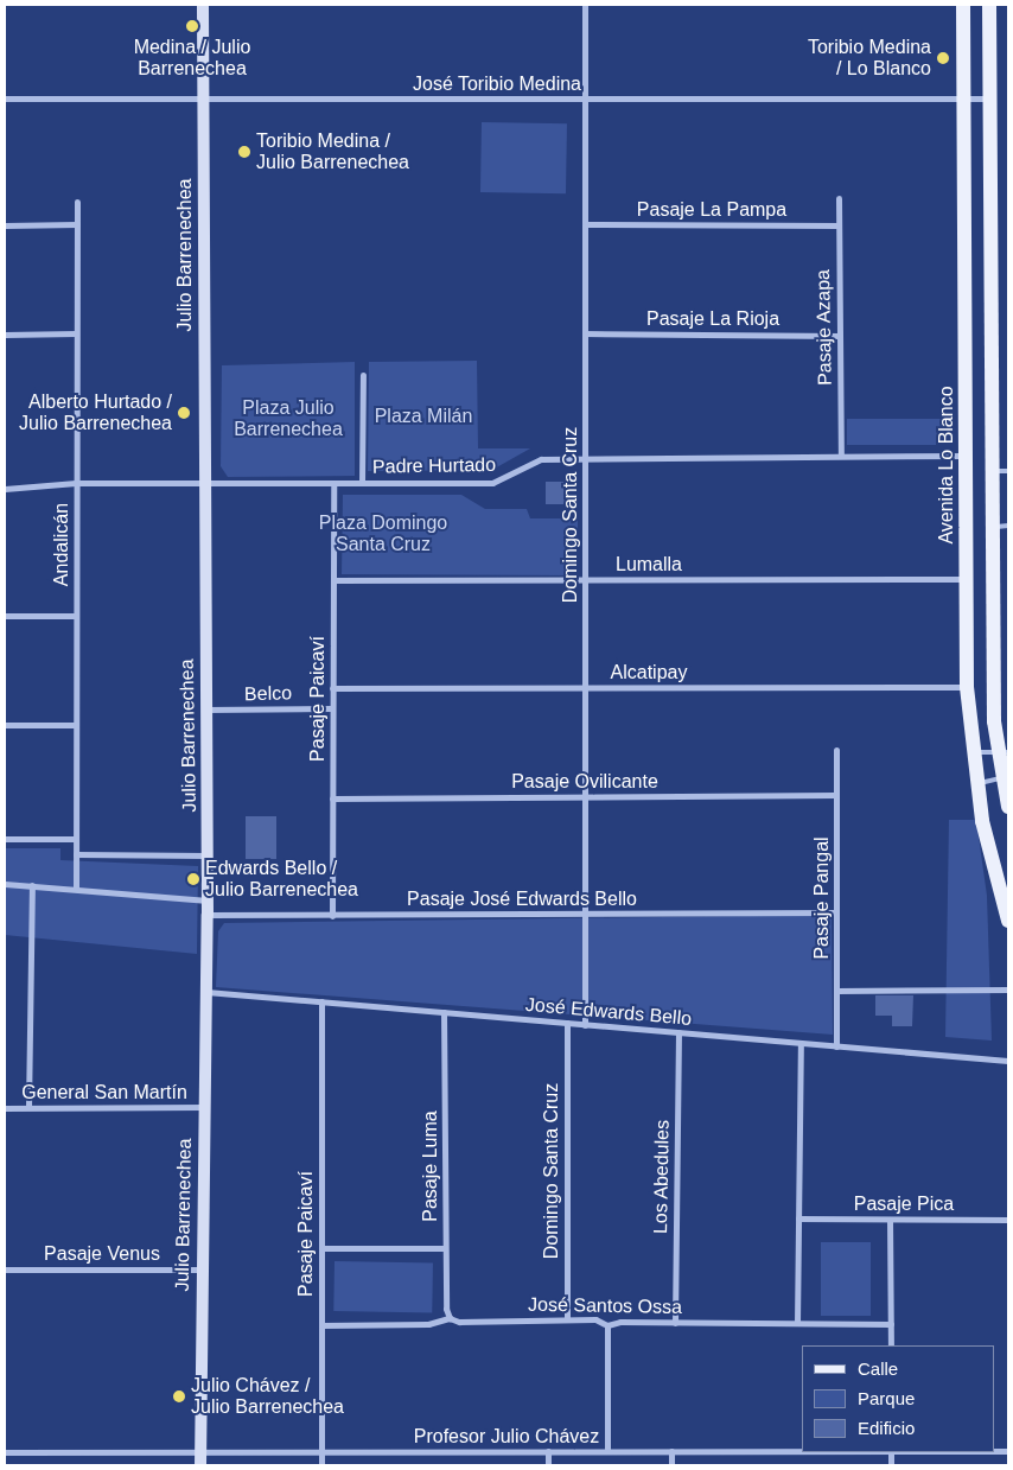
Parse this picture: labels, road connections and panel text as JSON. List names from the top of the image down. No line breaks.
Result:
{"streets":{"main road":["Avenida Lo Blanco"],"street":["José Toribio Medina","Pasaje La Pampa","Julio Barrenechea","Pasaje La Rioja","Pasaje Azapa","Padre Hurtado","Domingo Santa Cruz","Andalicán","Lumalla","Alcatipay","Belco","Pasaje Paicaví","Pasaje Ovilicante","Pasaje Pangal","Pasaje José Edwards Bello","José Edwards Bello","General San Martín","Pasaje Luma","Los Abedules","Pasaje Pica","Pasaje Venus","José Santos Ossa","Profesor Julio Chávez"]},"crossings":[["José Toribio Medina","Julio Barrenechea"],["José Toribio Medina","Avenida Lo Blanco"],["José Toribio Medina","Domingo Santa Cruz"],["Pasaje La Pampa","Pasaje Azapa"],["Pasaje La Pampa","Domingo Santa Cruz"],["Julio Barrenechea","Padre Hurtado"],["Julio Barrenechea","Belco"],["Julio Barrenechea","Pasaje José Edwards Bello"],["Julio Barrenechea","José Edwards Bello"],["Julio Barrenechea","General San Martín"],["Julio Barrenechea","Pasaje Venus"],["Julio Barrenechea","Profesor Julio Chávez"],["Pasaje La Rioja","Pasaje Azapa"],["Pasaje La Rioja","Domingo Santa Cruz"],["Pasaje Azapa","Padre Hurtado"],["Avenida Lo Blanco","Padre Hurtado"],["Avenida Lo Blanco","Lumalla"],["Avenida Lo Blanco","Alcatipay"],["Padre Hurtado","Domingo Santa Cruz"],["Padre Hurtado","Andalicán"],["Padre Hurtado","Pasaje Paicaví"],["Domingo Santa Cruz","Lumalla"],["Domingo Santa Cruz","Alcatipay"],["Domingo Santa Cruz","Pasaje Ovilicante"],["Domingo Santa Cruz","Pasaje José Edwards Bello"],["Domingo Santa Cruz","José Edwards Bello"],["Domingo Santa Cruz","José Santos Ossa"],["Lumalla","Pasaje Paicaví"],["Alcatipay","Pasaje Paicaví"],["Belco","Pasaje Paicaví"],["Pasaje Paicaví","Pasaje Ovilicante"],["Pasaje Paicaví","Pasaje José Edwards Bello"],["Pasaje Paicaví","José Edwards Bello"],["Pasaje Paicaví","José Santos Ossa"],["Pasaje Paicaví","Profesor Julio Chávez"],["Pasaje Ovilicante","Pasaje Pangal"],["Pasaje Pangal","Pasaje José Edwards Bello"],["Pasaje Pangal","José Edwards Bello"],["José Edwards Bello","Pasaje Luma"],["José Edwards Bello","Los Abedules"],["Pasaje Luma","José Santos Ossa"],["Los Abedules","José Santos Ossa"]],"parks":["Plaza Julio Barrenechea","Plaza Milán","Plaza Domingo Santa Cruz"],"places":["Medina / Julio Barrenechea","Toribio Medina / Lo Blanco","Toribio Medina / Julio Barrenechea","Alberto Hurtado / Julio Barrenechea","Edwards Bello / Julio Barrenechea","Julio Chávez / Julio Barrenechea"],"legend":["Calle","Parque","Edificio"]}
